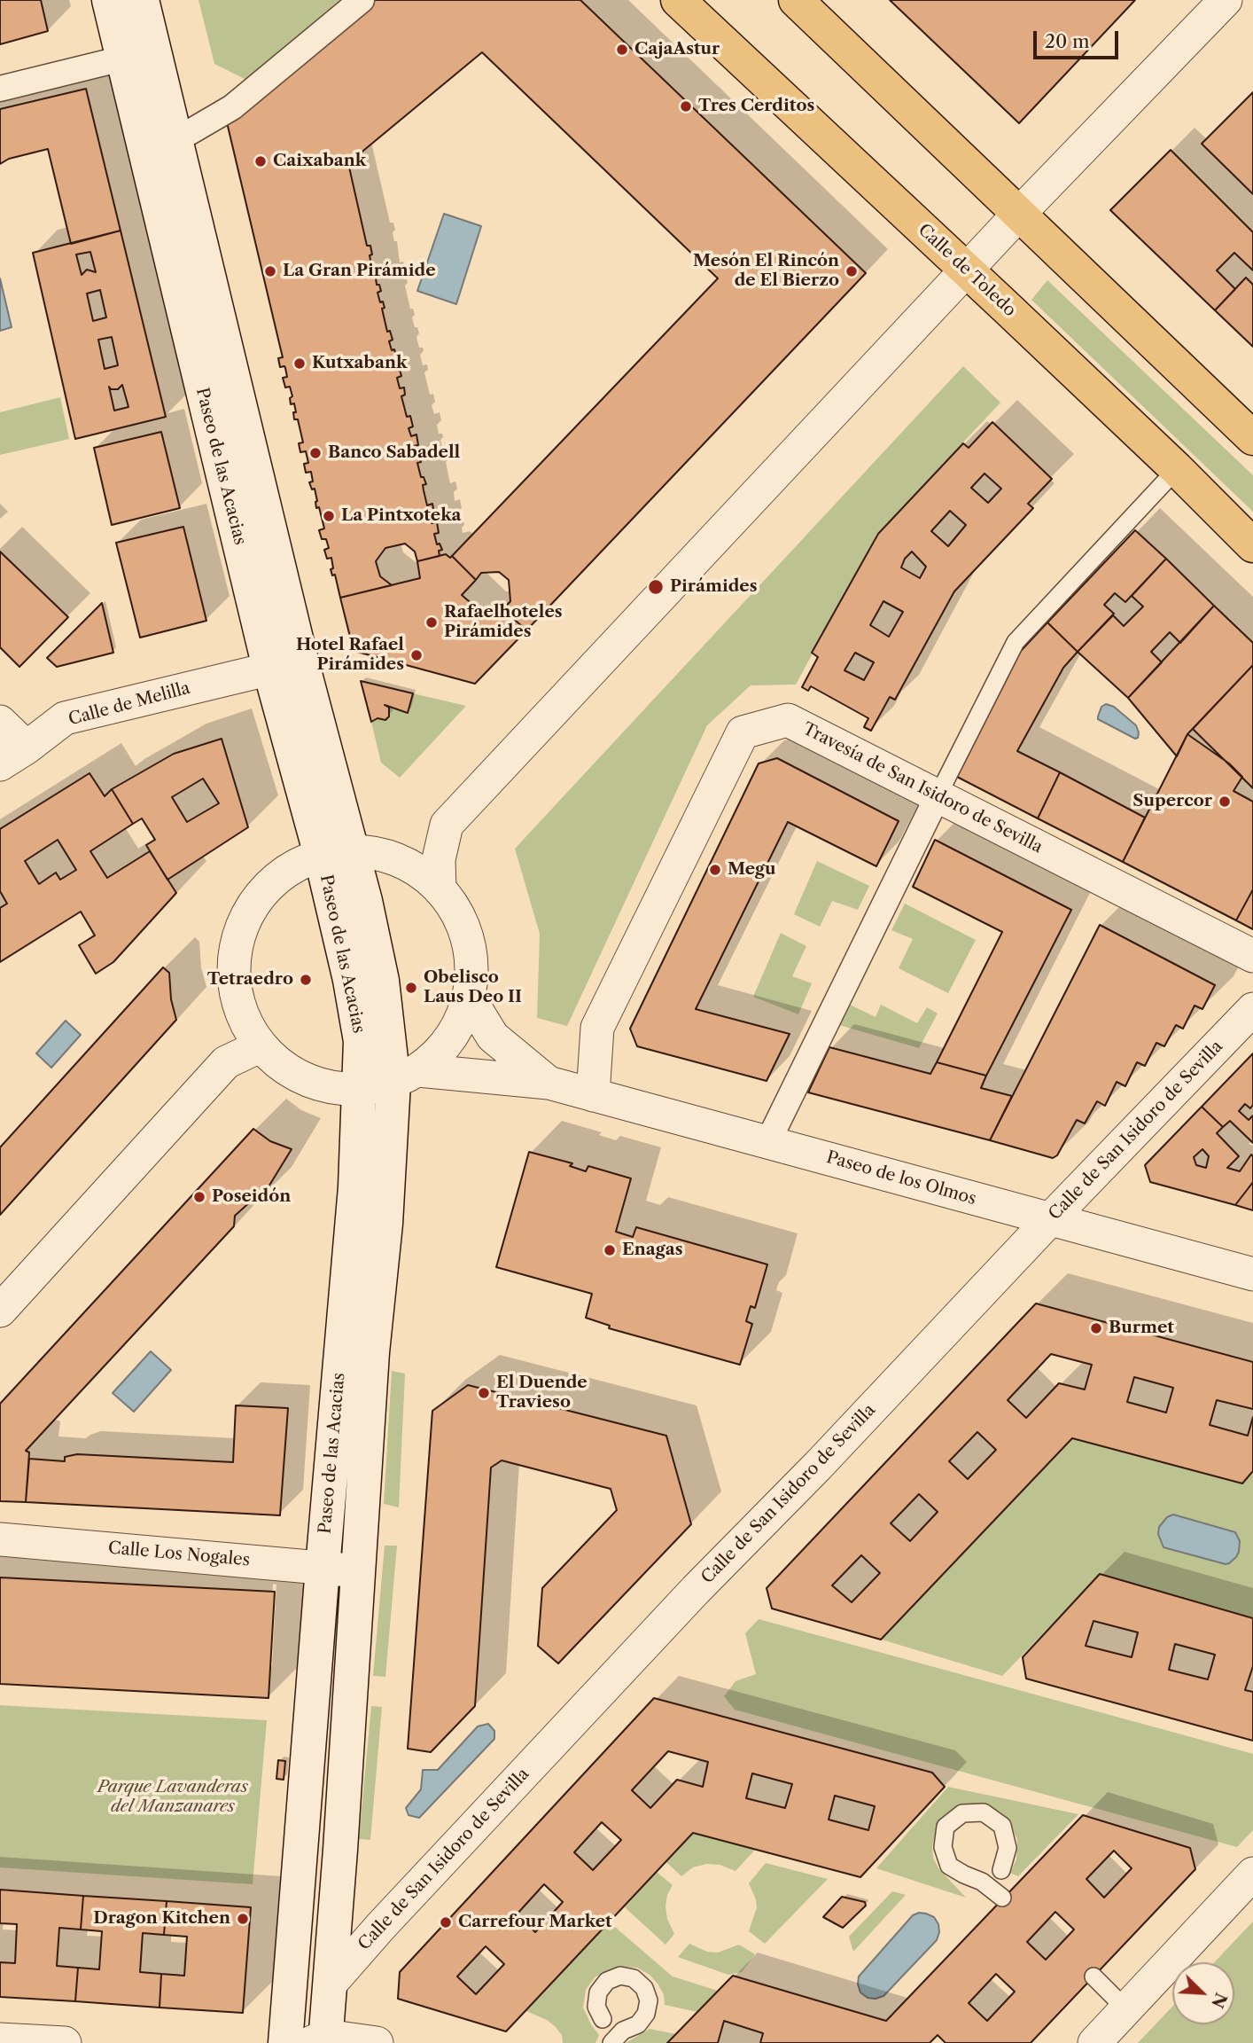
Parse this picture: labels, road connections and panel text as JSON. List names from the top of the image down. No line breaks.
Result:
{"streets":{"main road":["Calle de Toledo","Paseo de las Acacias"],"street":["Calle de Melilla","Travesía de San Isidoro de Sevilla","Calle de San Isidoro de Sevilla","Paseo de los Olmos","Calle Los Nogales"]},"crossings":[["Paseo de las Acacias","Calle de Melilla"],["Paseo de las Acacias","Calle de San Isidoro de Sevilla"],["Paseo de las Acacias","Paseo de los Olmos"],["Paseo de las Acacias","Calle Los Nogales"],["Travesía de San Isidoro de Sevilla","Paseo de los Olmos"],["Calle de San Isidoro de Sevilla","Paseo de los Olmos"]],"parks":["Parque Lavanderas del Manzanares"],"places":["CajaAstur","Tres Cerditos","Caixabank","La Gran Pirámide","Mesón El Rincón de El Bierzo","Kutxabank","Banco Sabadell","La Pintxoteka","Pirámides","Rafaelhoteles Pirámides","Hotel Rafael Pirámides","Supercor","Megu","Tetraedro","Obelisco Laus Deo II","Poseidón","Enagas","Burmet","El Duende Travieso","Dragon Kitchen","Carrefour Market"],"scale_bar":"20 m","north":"bottom right"}
